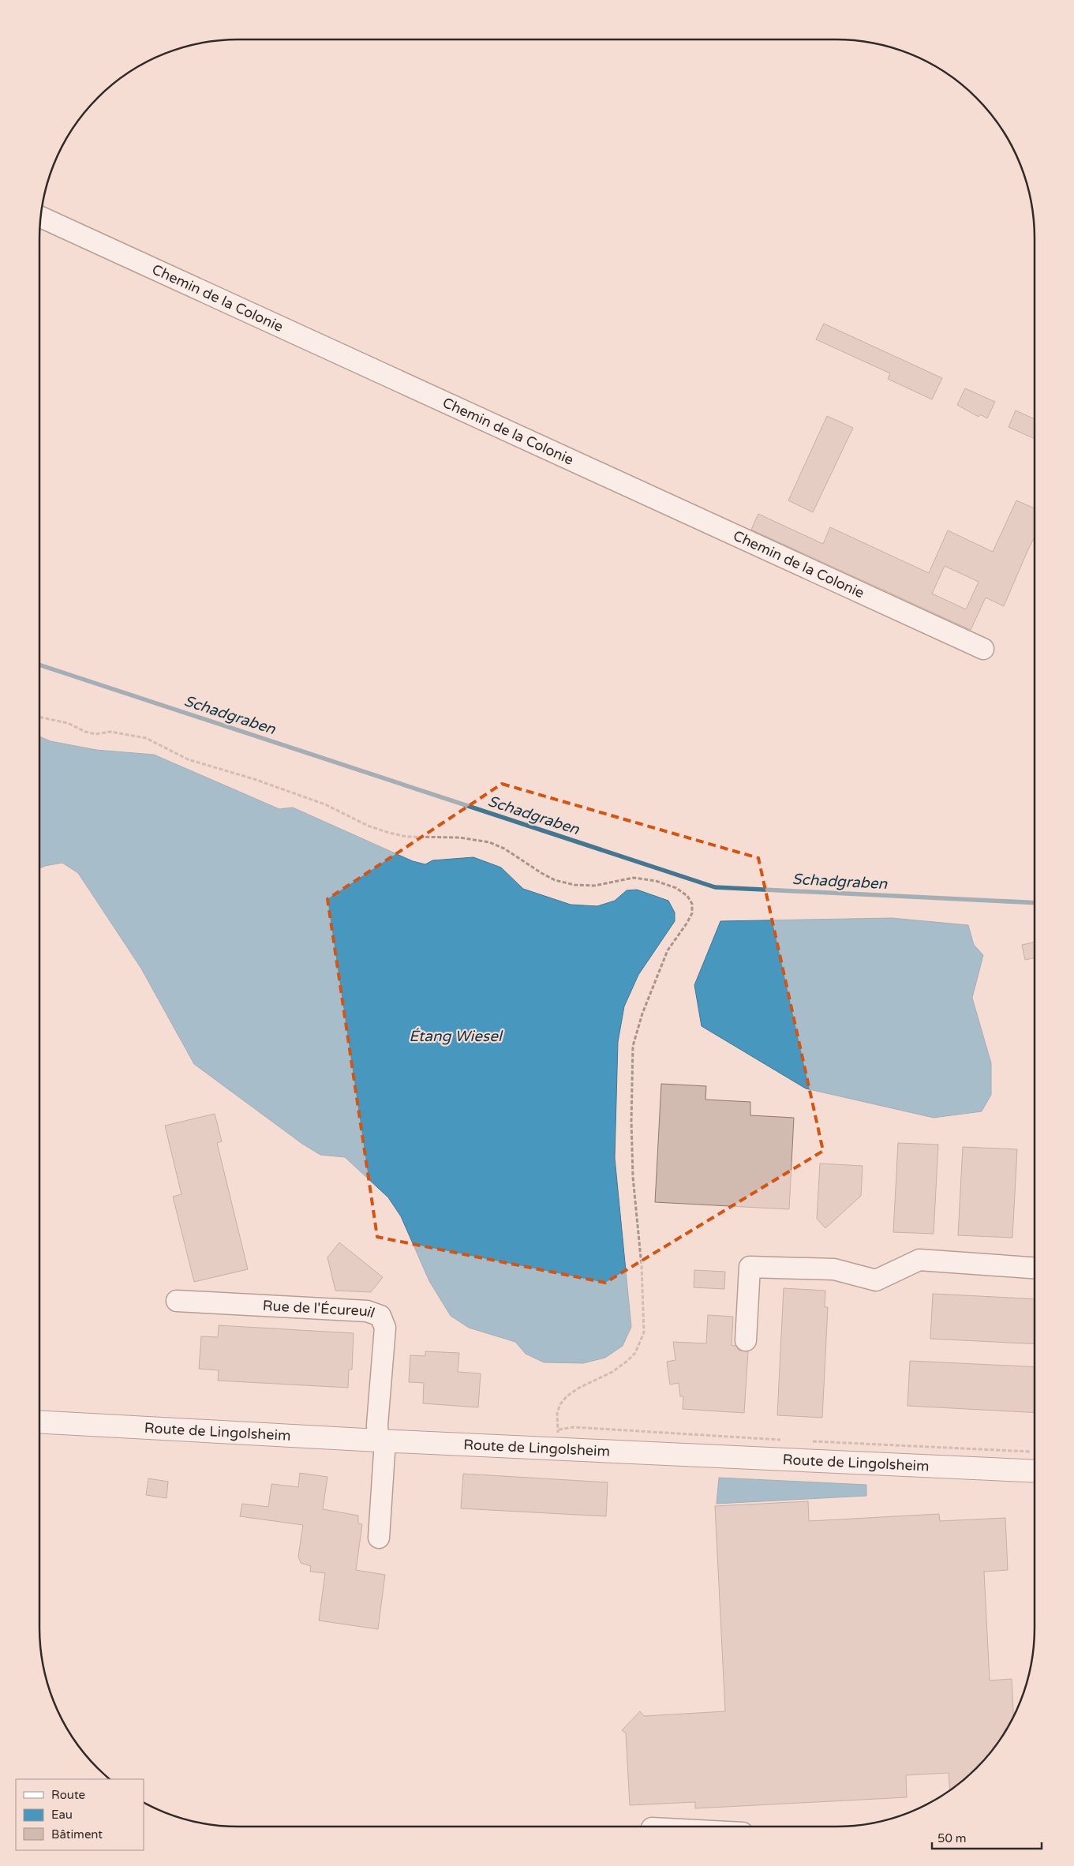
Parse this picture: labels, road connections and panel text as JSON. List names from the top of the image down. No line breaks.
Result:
{"streets":{"main road":["Route de Lingolsheim"],"street":["Chemin de la Colonie","Rue de l'Écureuil"]},"crossings":[["Rue de l'Écureuil","Route de Lingolsheim"]],"water":["Schadgraben","Étang Wiesel"],"legend":["Route","Eau","Bâtiment"],"scale_bar":"50 m"}
